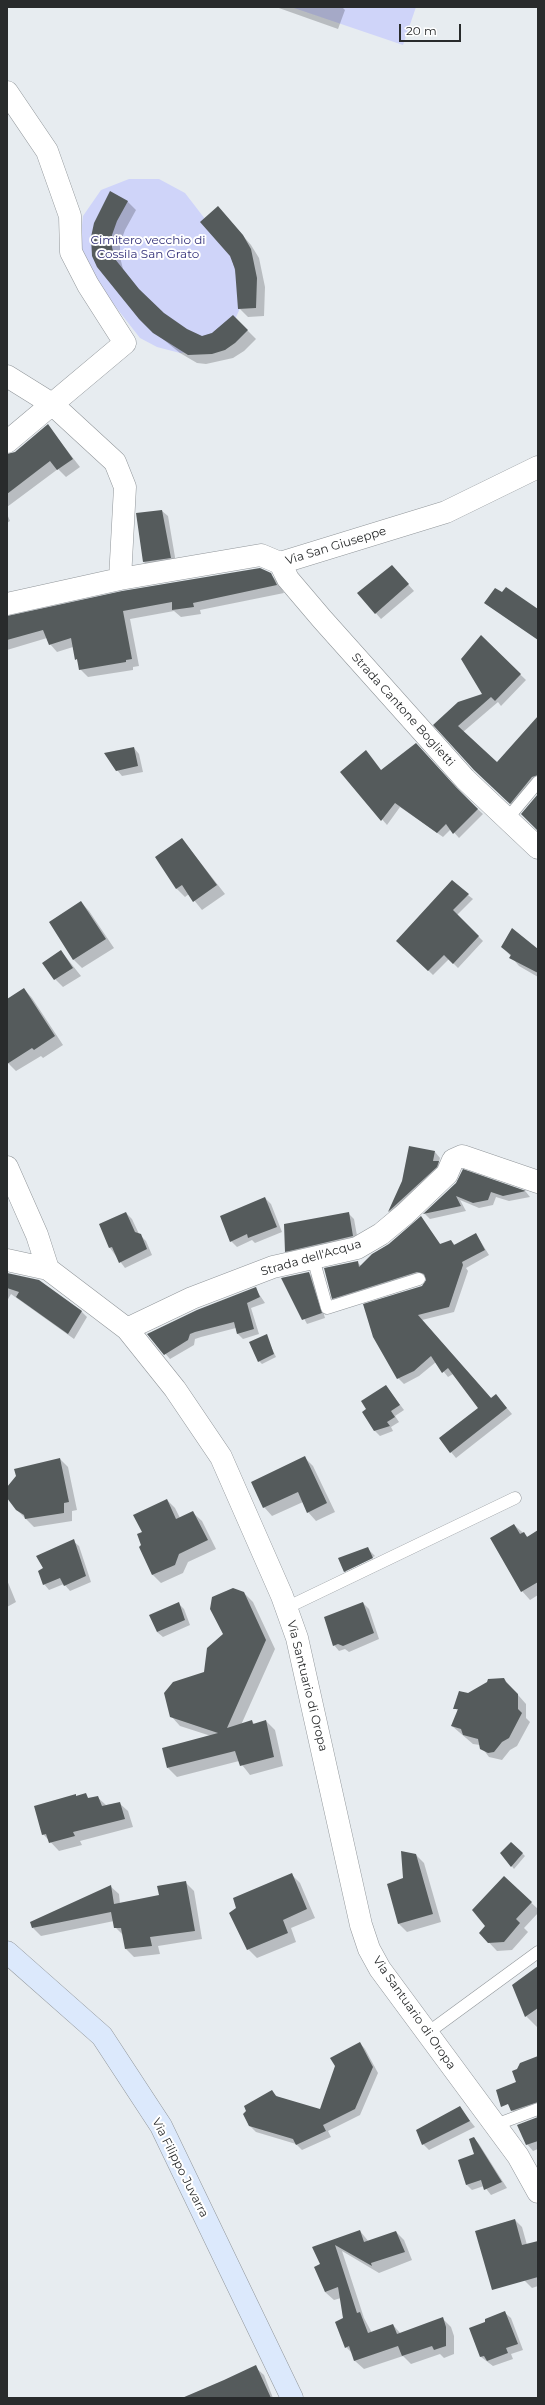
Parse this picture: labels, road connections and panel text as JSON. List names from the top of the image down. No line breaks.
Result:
{"streets":{"main road":["Via Filippo Juvarra"],"street":["Via San Giuseppe","Strada Cantone Boglietti","Strada dell'Acqua","Via Santuario di Oropa"]},"crossings":[["Via San Giuseppe","Strada Cantone Boglietti"],["Strada dell'Acqua","Via Santuario di Oropa"]],"parks":["Cimitero vecchio di Cossila San Grato"],"scale_bar":"20 m"}
